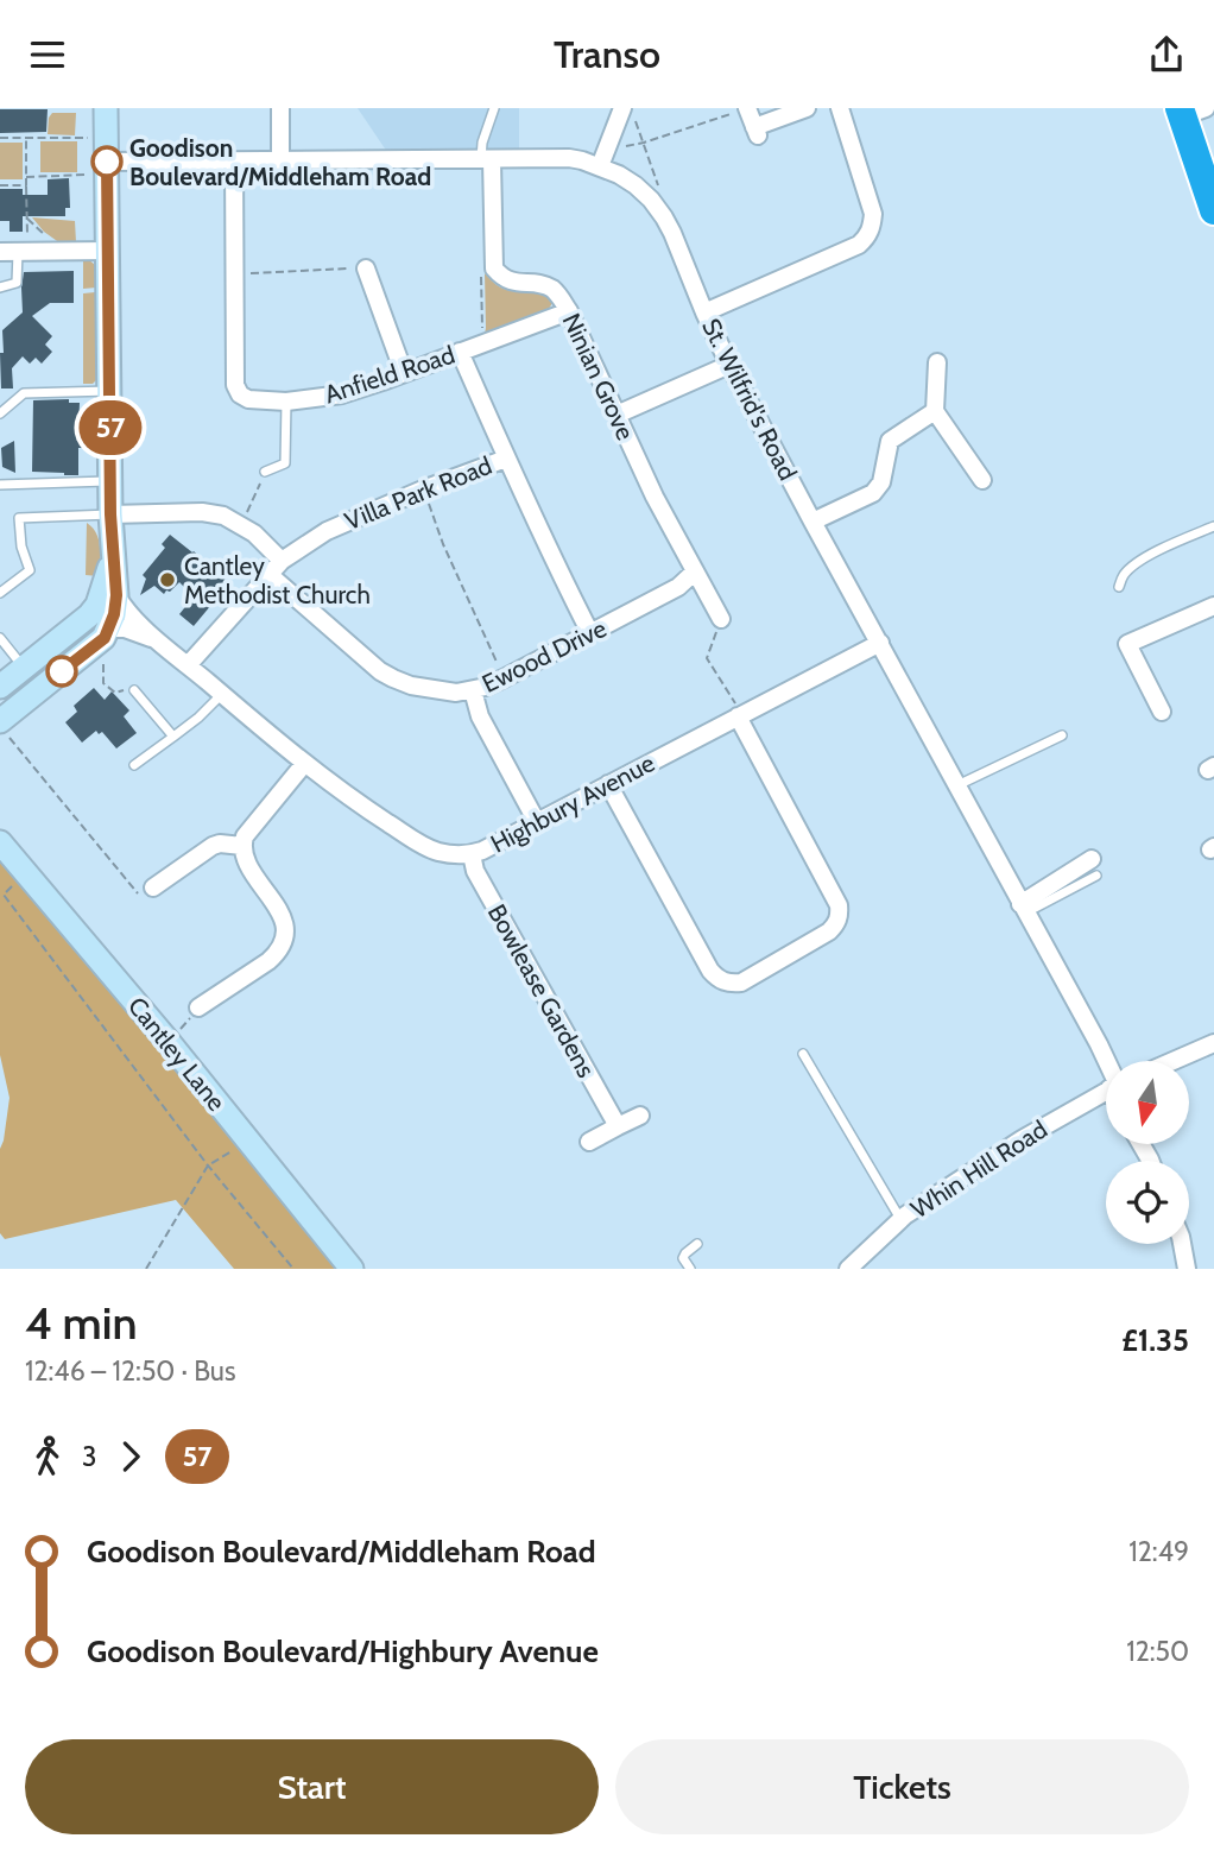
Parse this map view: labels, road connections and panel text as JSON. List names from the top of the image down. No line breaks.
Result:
{"streets":{"street":["Anfield Road","Ninian Grove","St. Wilfrid's Road","Villa Park Road","Ewood Drive","Highbury Avenue","Bowlease Gardens","Cantley Lane","Whin Hill Road"]},"crossings":[["Anfield Road","Ninian Grove"],["Anfield Road","St. Wilfrid's Road"],["Ninian Grove","Ewood Drive"],["St. Wilfrid's Road","Highbury Avenue"],["Villa Park Road","Ewood Drive"],["Villa Park Road","Highbury Avenue"],["Highbury Avenue","Bowlease Gardens"]],"places":["Goodison Boulevard/Middleham Road","Cantley Methodist Church"],"lines":["bus line 57"],"north":"bottom","page":{"header":"Transo","on_map":"57","heading":["4 min","12:46 – 12:50 · Bus","£1.35"],"legs":["3","57"],"list":[{"name":"Goodison Boulevard/Middleham Road","value":"12:49"},{"name":"Goodison Boulevard/Highbury Avenue","value":"12:50"}],"buttons":["Start","Tickets"]}}
